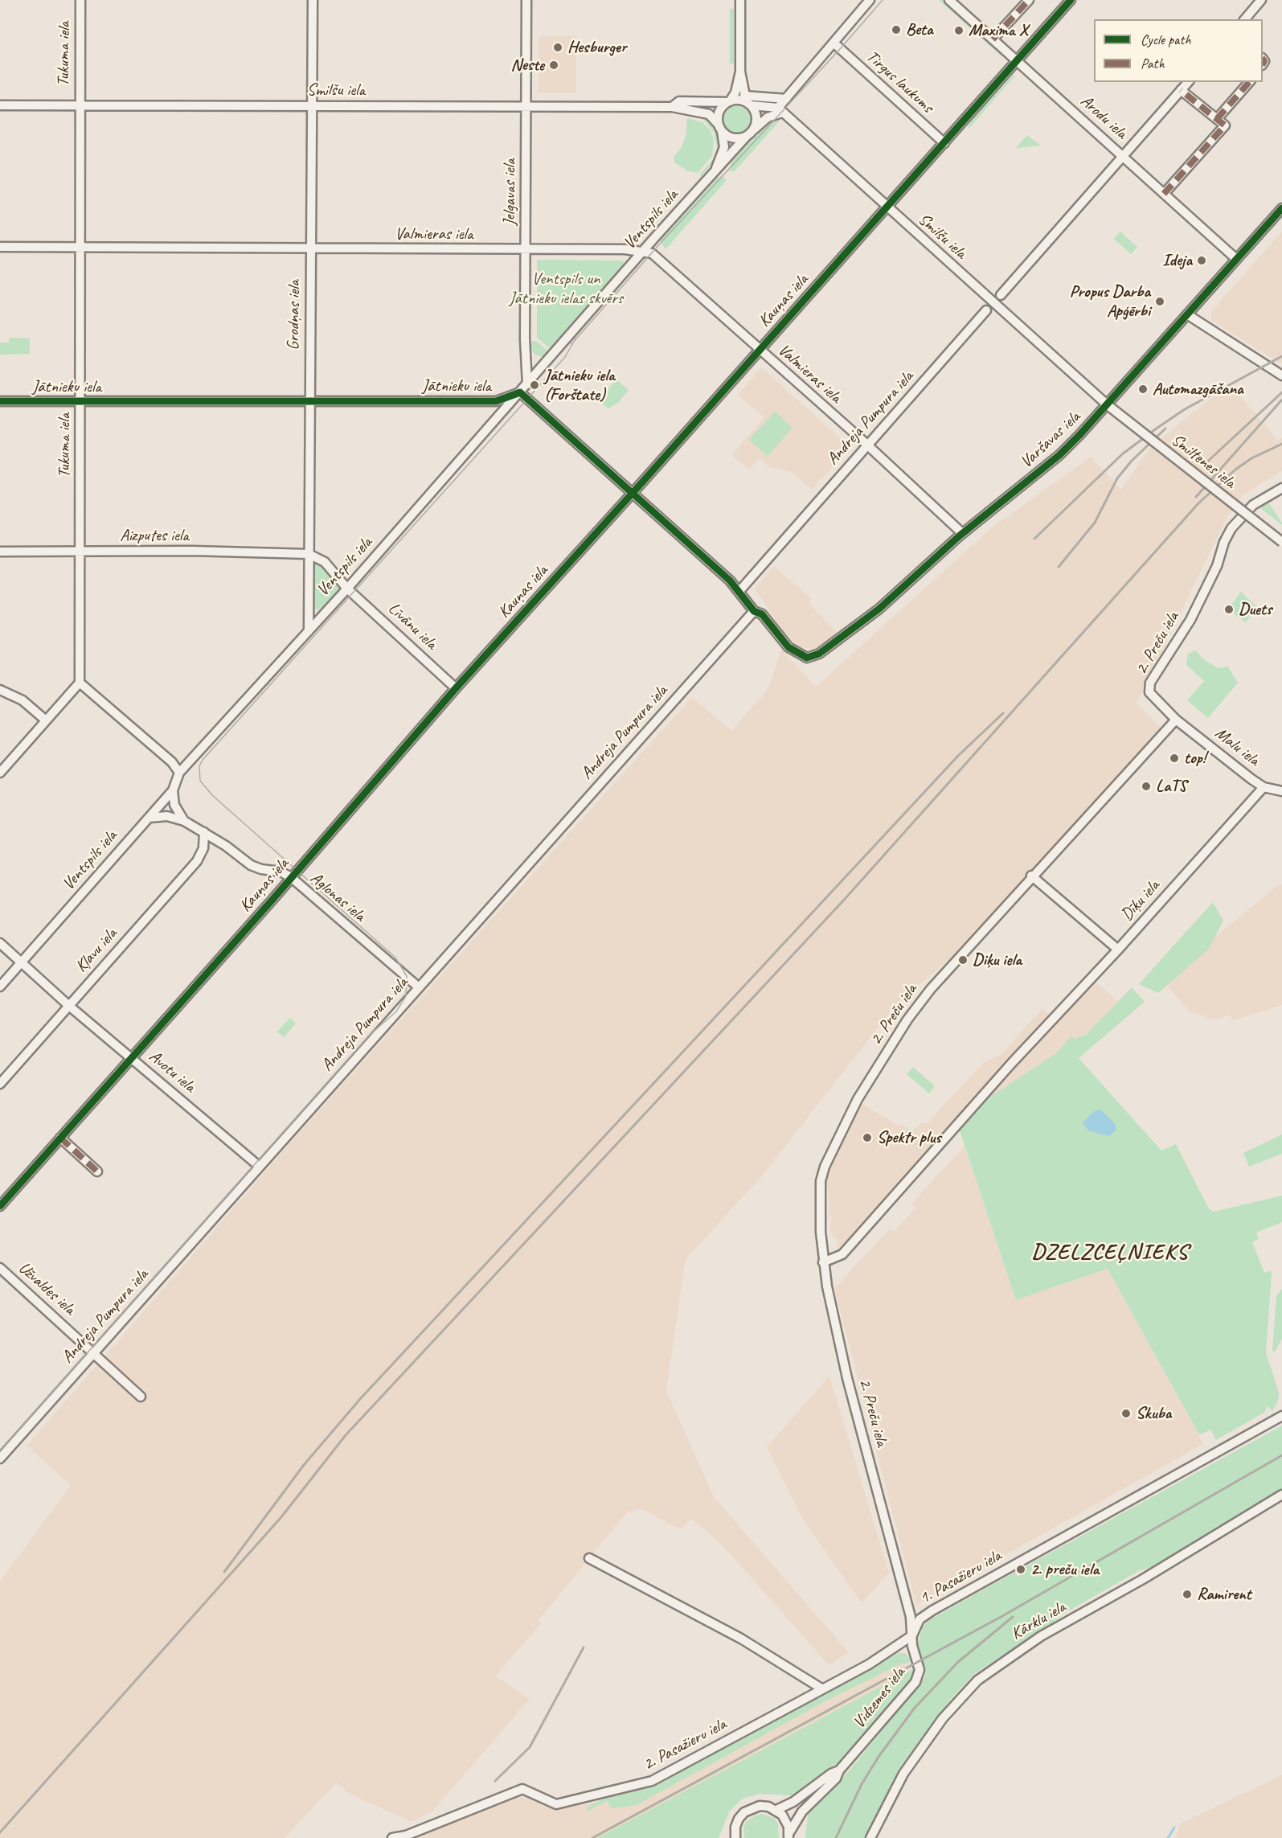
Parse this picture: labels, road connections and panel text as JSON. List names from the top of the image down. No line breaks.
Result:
{"streets":{"street":["Tukuma iela","Tirgus laukums","Smilšu iela","Arodu iela","Jelgavas iela","Ventspils iela","Valmieras iela","Kauņas iela","Grodņas iela","Jātnieku iela","Andreja Pumpura iela","Varšavas iela","Smiltenes iela","Aizputes iela","Līvānu iela","2. Preču iela","Malu iela","Aglonas iela","Dīķu iela","Kļavu iela","Avotu iela","Užvaldes iela","1. Pasažieru iela","Kārklu iela","Vidzemes iela","2. Pasažieru iela"]},"crossings":[["Tukuma iela","Smilšu iela"],["Tukuma iela","Valmieras iela"],["Tukuma iela","Jātnieku iela"],["Tukuma iela","Aizputes iela"],["Tirgus laukums","Kauņas iela"],["Smilšu iela","Jelgavas iela"],["Smilšu iela","Ventspils iela"],["Smilšu iela","Kauņas iela"],["Smilšu iela","Grodņas iela"],["Smilšu iela","Varšavas iela"],["Smilšu iela","Smiltenes iela"],["Arodu iela","Kauņas iela"],["Arodu iela","Varšavas iela"],["Jelgavas iela","Ventspils iela"],["Jelgavas iela","Valmieras iela"],["Ventspils iela","Valmieras iela"],["Ventspils iela","Grodņas iela"],["Ventspils iela","Jātnieku iela"],["Ventspils iela","Līvānu iela"],["Ventspils iela","Aglonas iela"],["Ventspils iela","Avotu iela"],["Valmieras iela","Kauņas iela"],["Valmieras iela","Grodņas iela"],["Valmieras iela","Andreja Pumpura iela"],["Valmieras iela","Varšavas iela"],["Kauņas iela","Līvānu iela"],["Kauņas iela","Aglonas iela"],["Kauņas iela","Avotu iela"],["Grodņas iela","Jātnieku iela"],["Grodņas iela","Aizputes iela"],["Grodņas iela","Līvānu iela"],["Andreja Pumpura iela","Varšavas iela"],["Andreja Pumpura iela","Aglonas iela"],["Andreja Pumpura iela","Avotu iela"],["Andreja Pumpura iela","Užvaldes iela"],["Varšavas iela","Smiltenes iela"],["Aizputes iela","Līvānu iela"],["2. Preču iela","Malu iela"],["2. Preču iela","Dīķu iela"],["2. Preču iela","1. Pasažieru iela"],["2. Preču iela","Vidzemes iela"],["Malu iela","Dīķu iela"],["Aglonas iela","Kļavu iela"],["Kļavu iela","Avotu iela"],["1. Pasažieru iela","Vidzemes iela"],["1. Pasažieru iela","2. Pasažieru iela"]],"districts":["DZELZCEĻNIEKS"],"parks":["Ventspils un Jātnieku ielas skvērs"],"places":["Beta","Maxima X","Hesburger","Neste","Ideja","Propus Darba Apģērbi","Jātnieku iela (Forštate)","Automazgāšana","Duets","top!","LaTS","Diķu iela","Spektr plus","Skuba","2. preču iela","Ramirent"],"legend":["Cycle path","Path"]}
